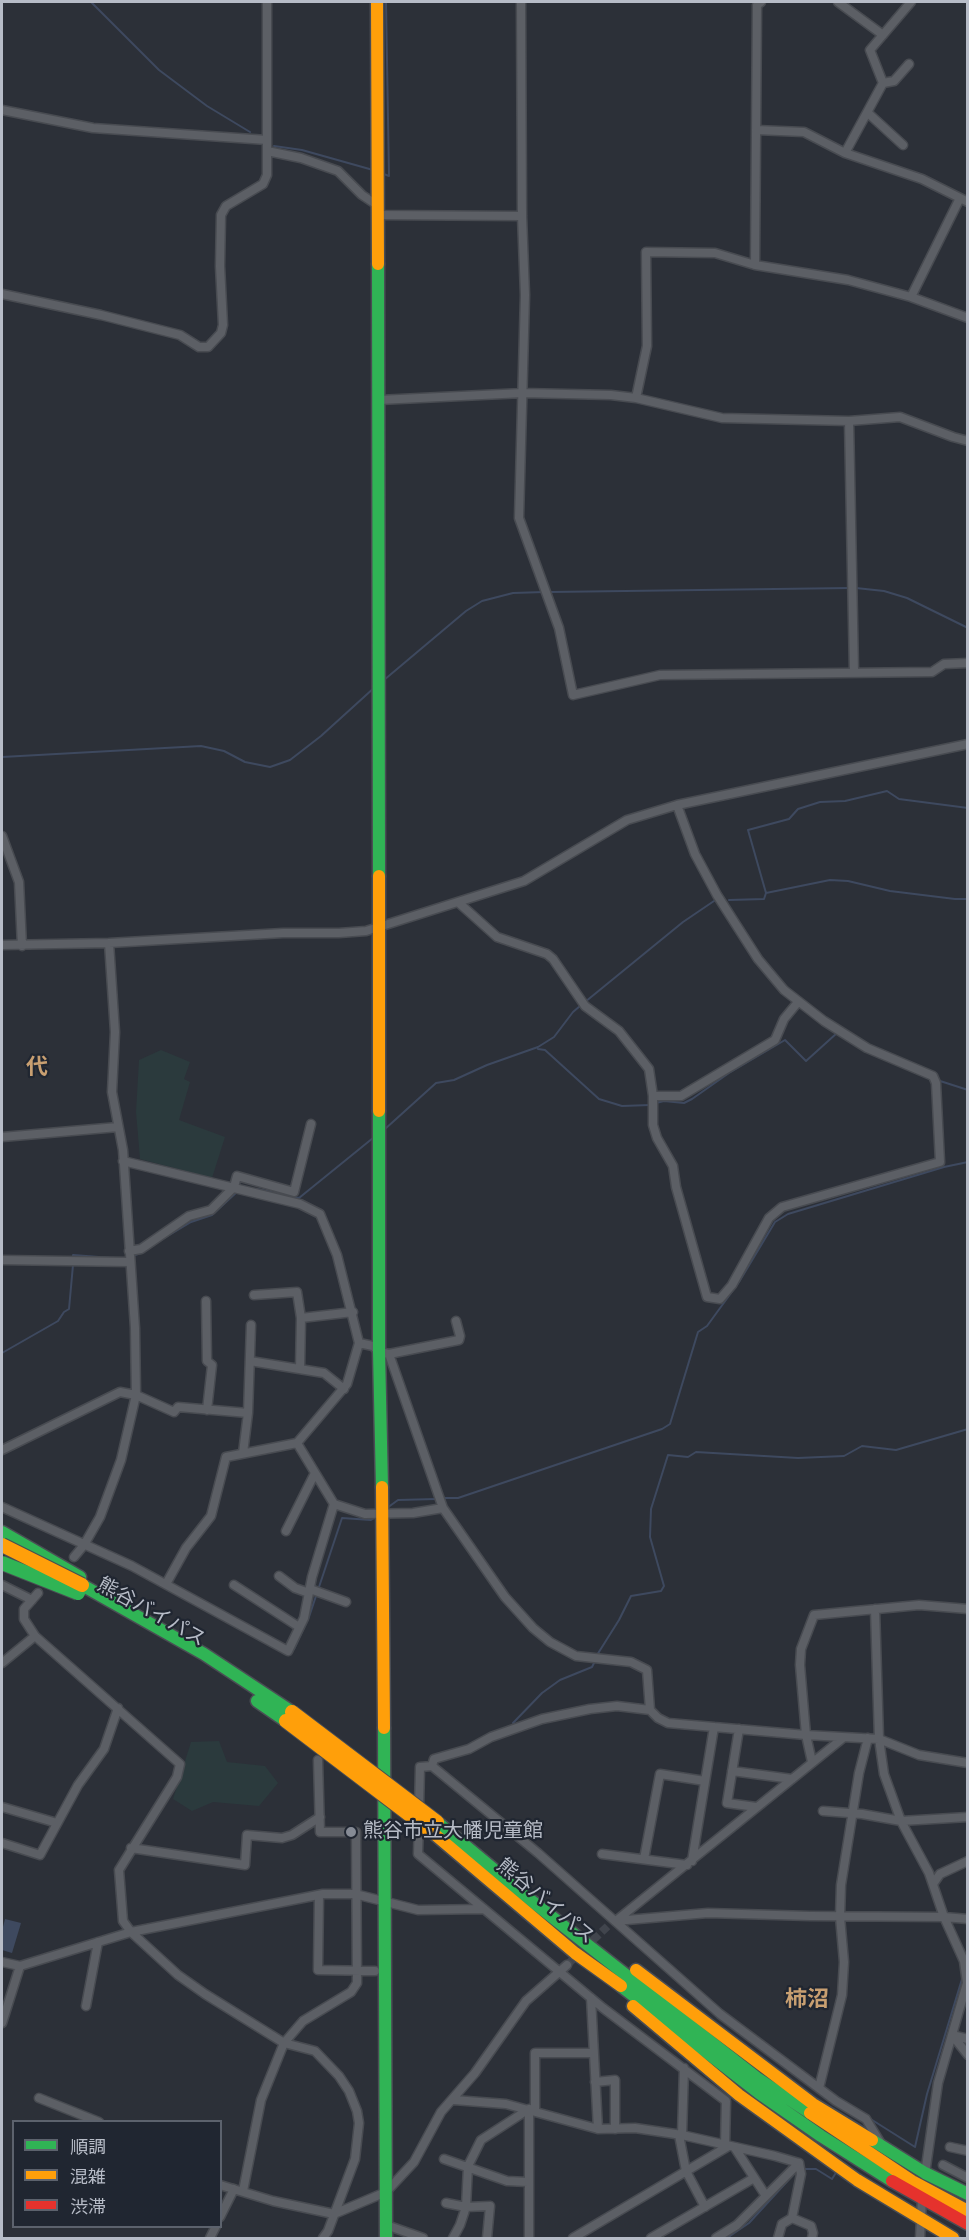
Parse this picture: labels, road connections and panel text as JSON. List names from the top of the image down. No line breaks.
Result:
{"streets":{"main road":["熊谷バイパス"]},"districts":["代","柿沼"],"places":["熊谷市立大幡児童館"],"legend":["順調","混雑","渋滞"]}
